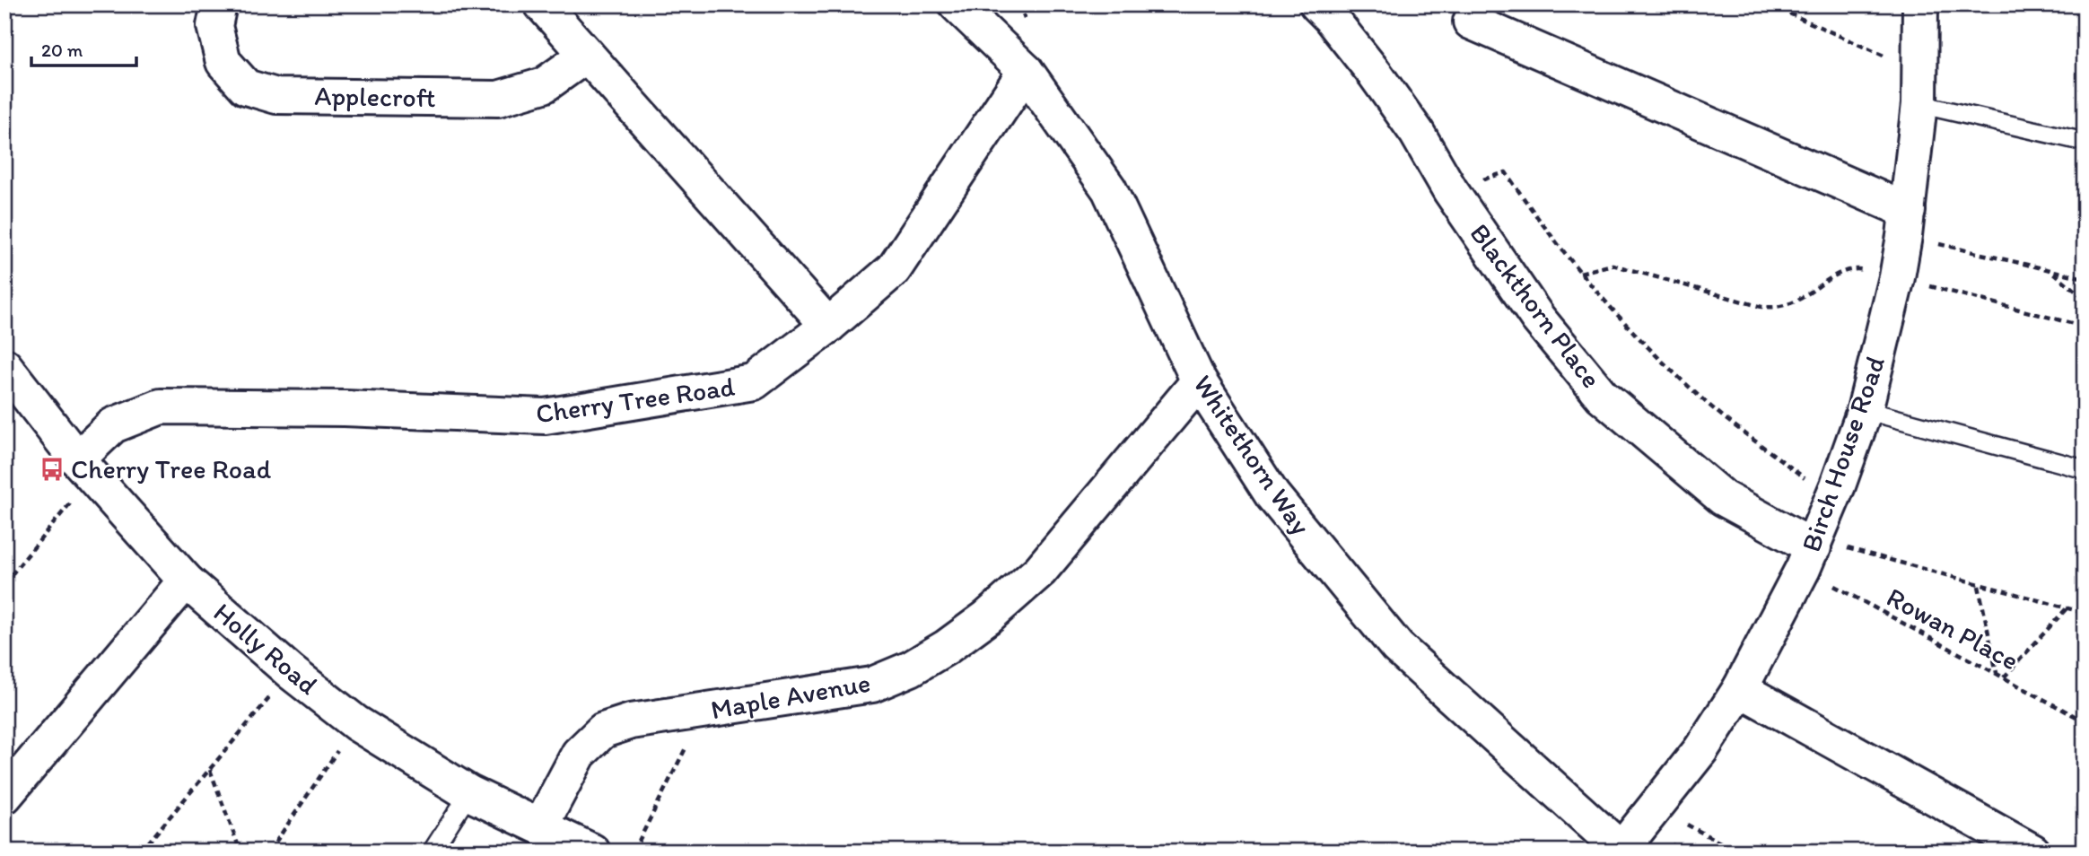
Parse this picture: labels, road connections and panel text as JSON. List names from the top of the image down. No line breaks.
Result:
{"streets":{"street":["Applecroft","Blackthorn Place","Cherry Tree Road","Birch House Road","Whitethorn Way","Holly Road","Maple Avenue"],"path":["Rowan Place"]},"crossings":[["Blackthorn Place","Birch House Road"],["Blackthorn Place","Rowan Place"],["Cherry Tree Road","Whitethorn Way"],["Cherry Tree Road","Holly Road"],["Birch House Road","Whitethorn Way"],["Birch House Road","Rowan Place"],["Whitethorn Way","Maple Avenue"],["Holly Road","Maple Avenue"]],"places":{"bus stop":["Cherry Tree Road"]},"scale_bar":"20 m"}
